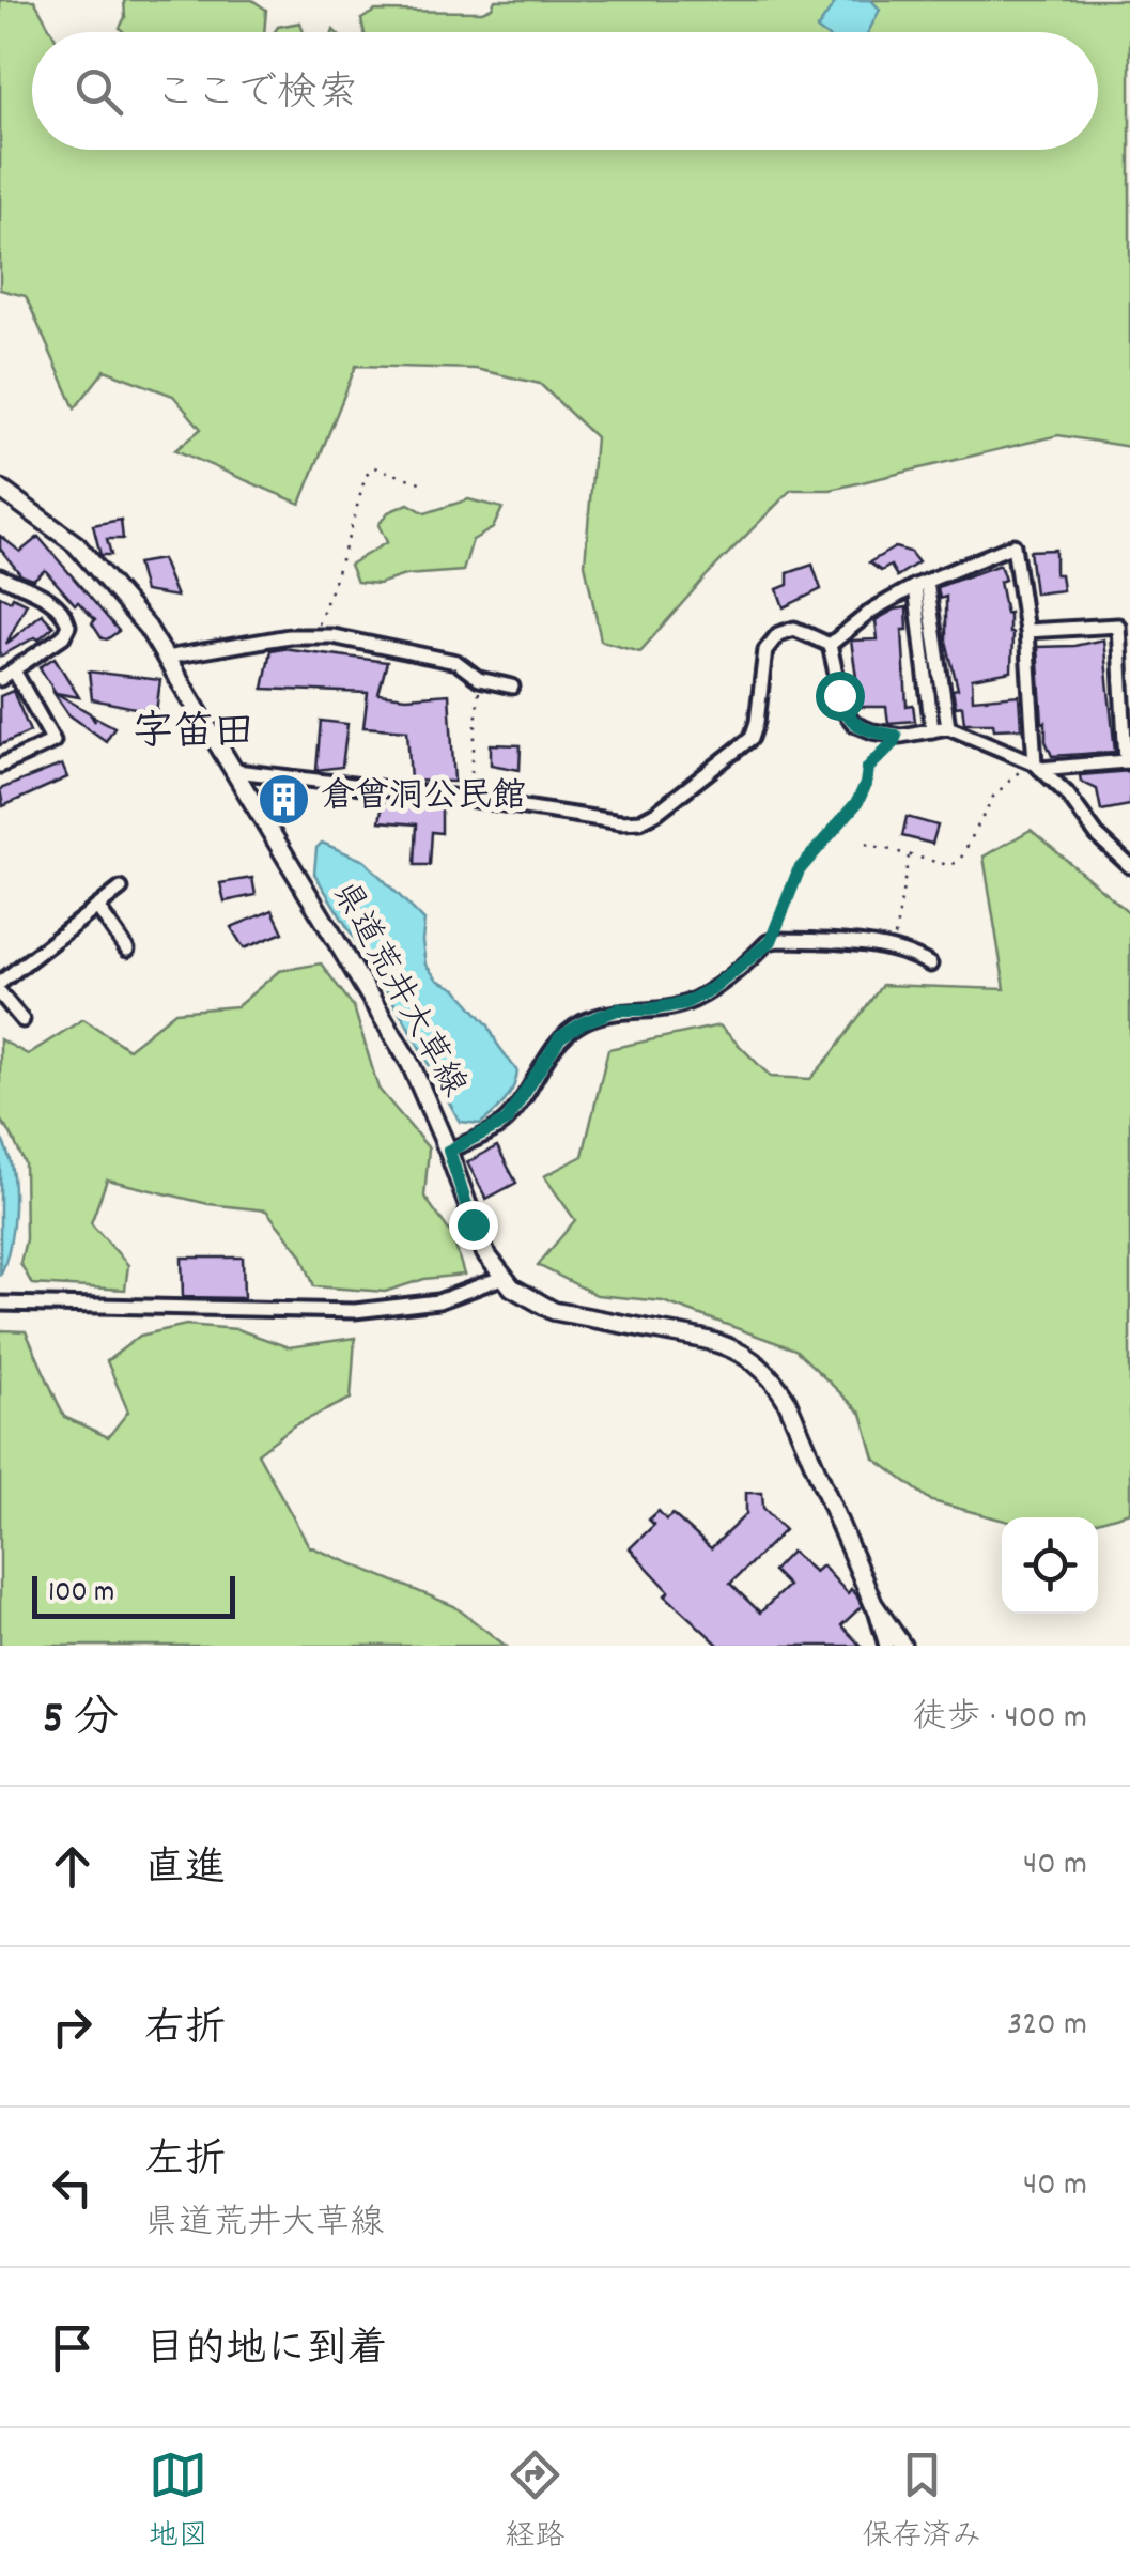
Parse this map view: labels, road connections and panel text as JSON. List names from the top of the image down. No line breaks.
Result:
{"streets":{"main road":["県道荒井大草線"]},"districts":["字笛田"],"places":{"building":["倉曾洞公民館"]},"scale_bar":"100 m","page":{"search":"ここで検索","scale":"100 m","heading":["5 分","徒歩 · 400 m"],"list":[["直進","40 m"],["右折","320 m"],["左折","県道荒井大草線","40 m"],"目的地に到着"],"nav":["地図","経路","保存済み"]}}
